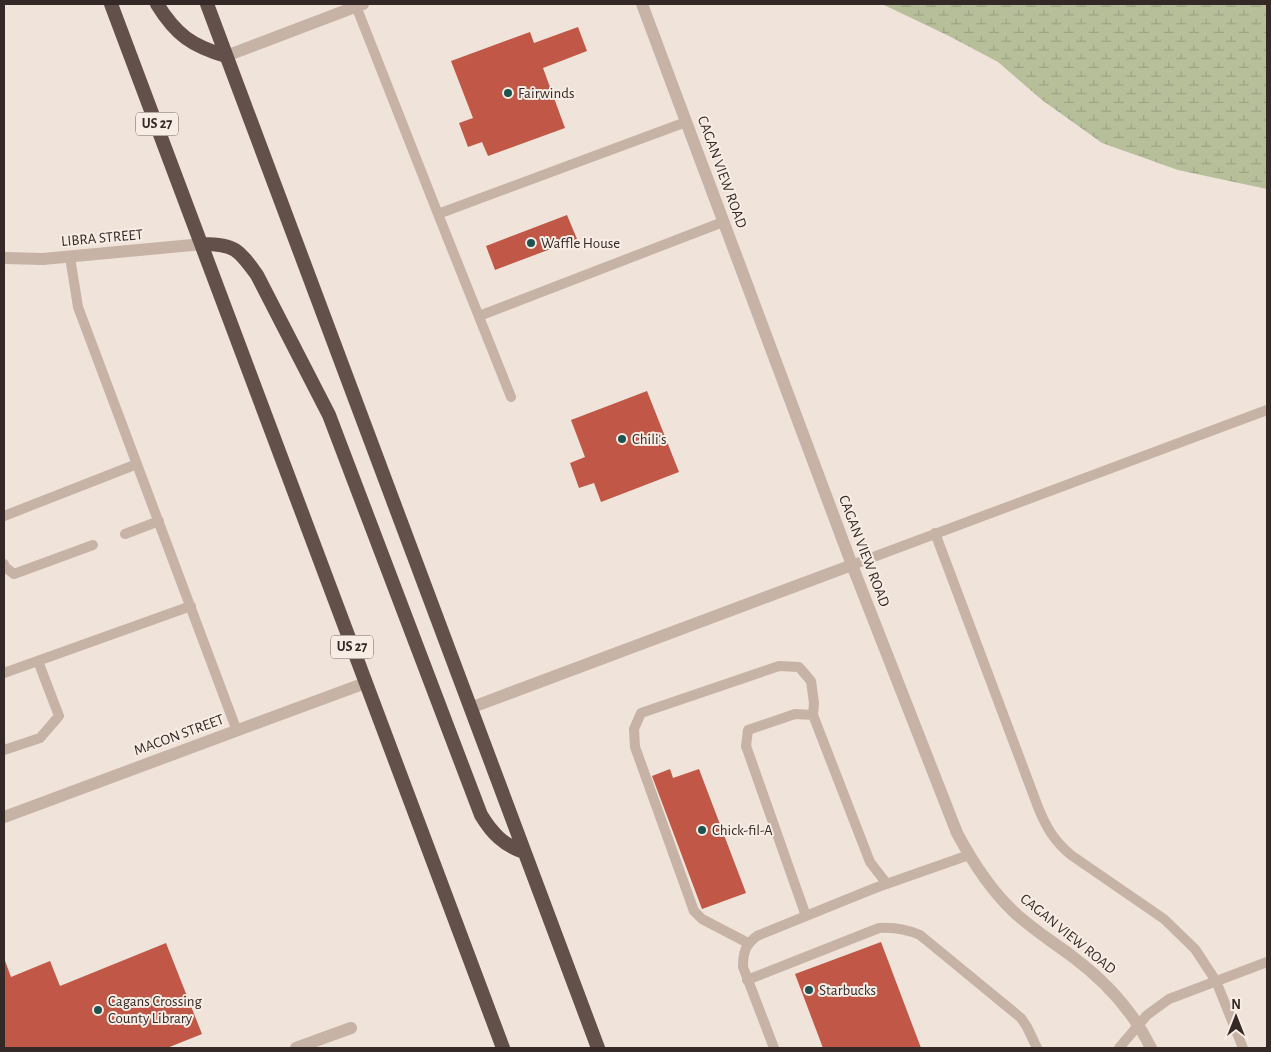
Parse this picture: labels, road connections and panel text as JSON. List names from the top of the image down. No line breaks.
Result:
{"streets":{"highway":["US 27"],"street":["CAGAN VIEW ROAD","LIBRA STREET","MACON STREET"]},"crossings":[["US 27","LIBRA STREET"],["US 27","MACON STREET"]],"places":["Fairwinds","Waffle House","Chili's","Chick-fil-A","Starbucks","Cagans Crossing County Library"],"north":"top"}
